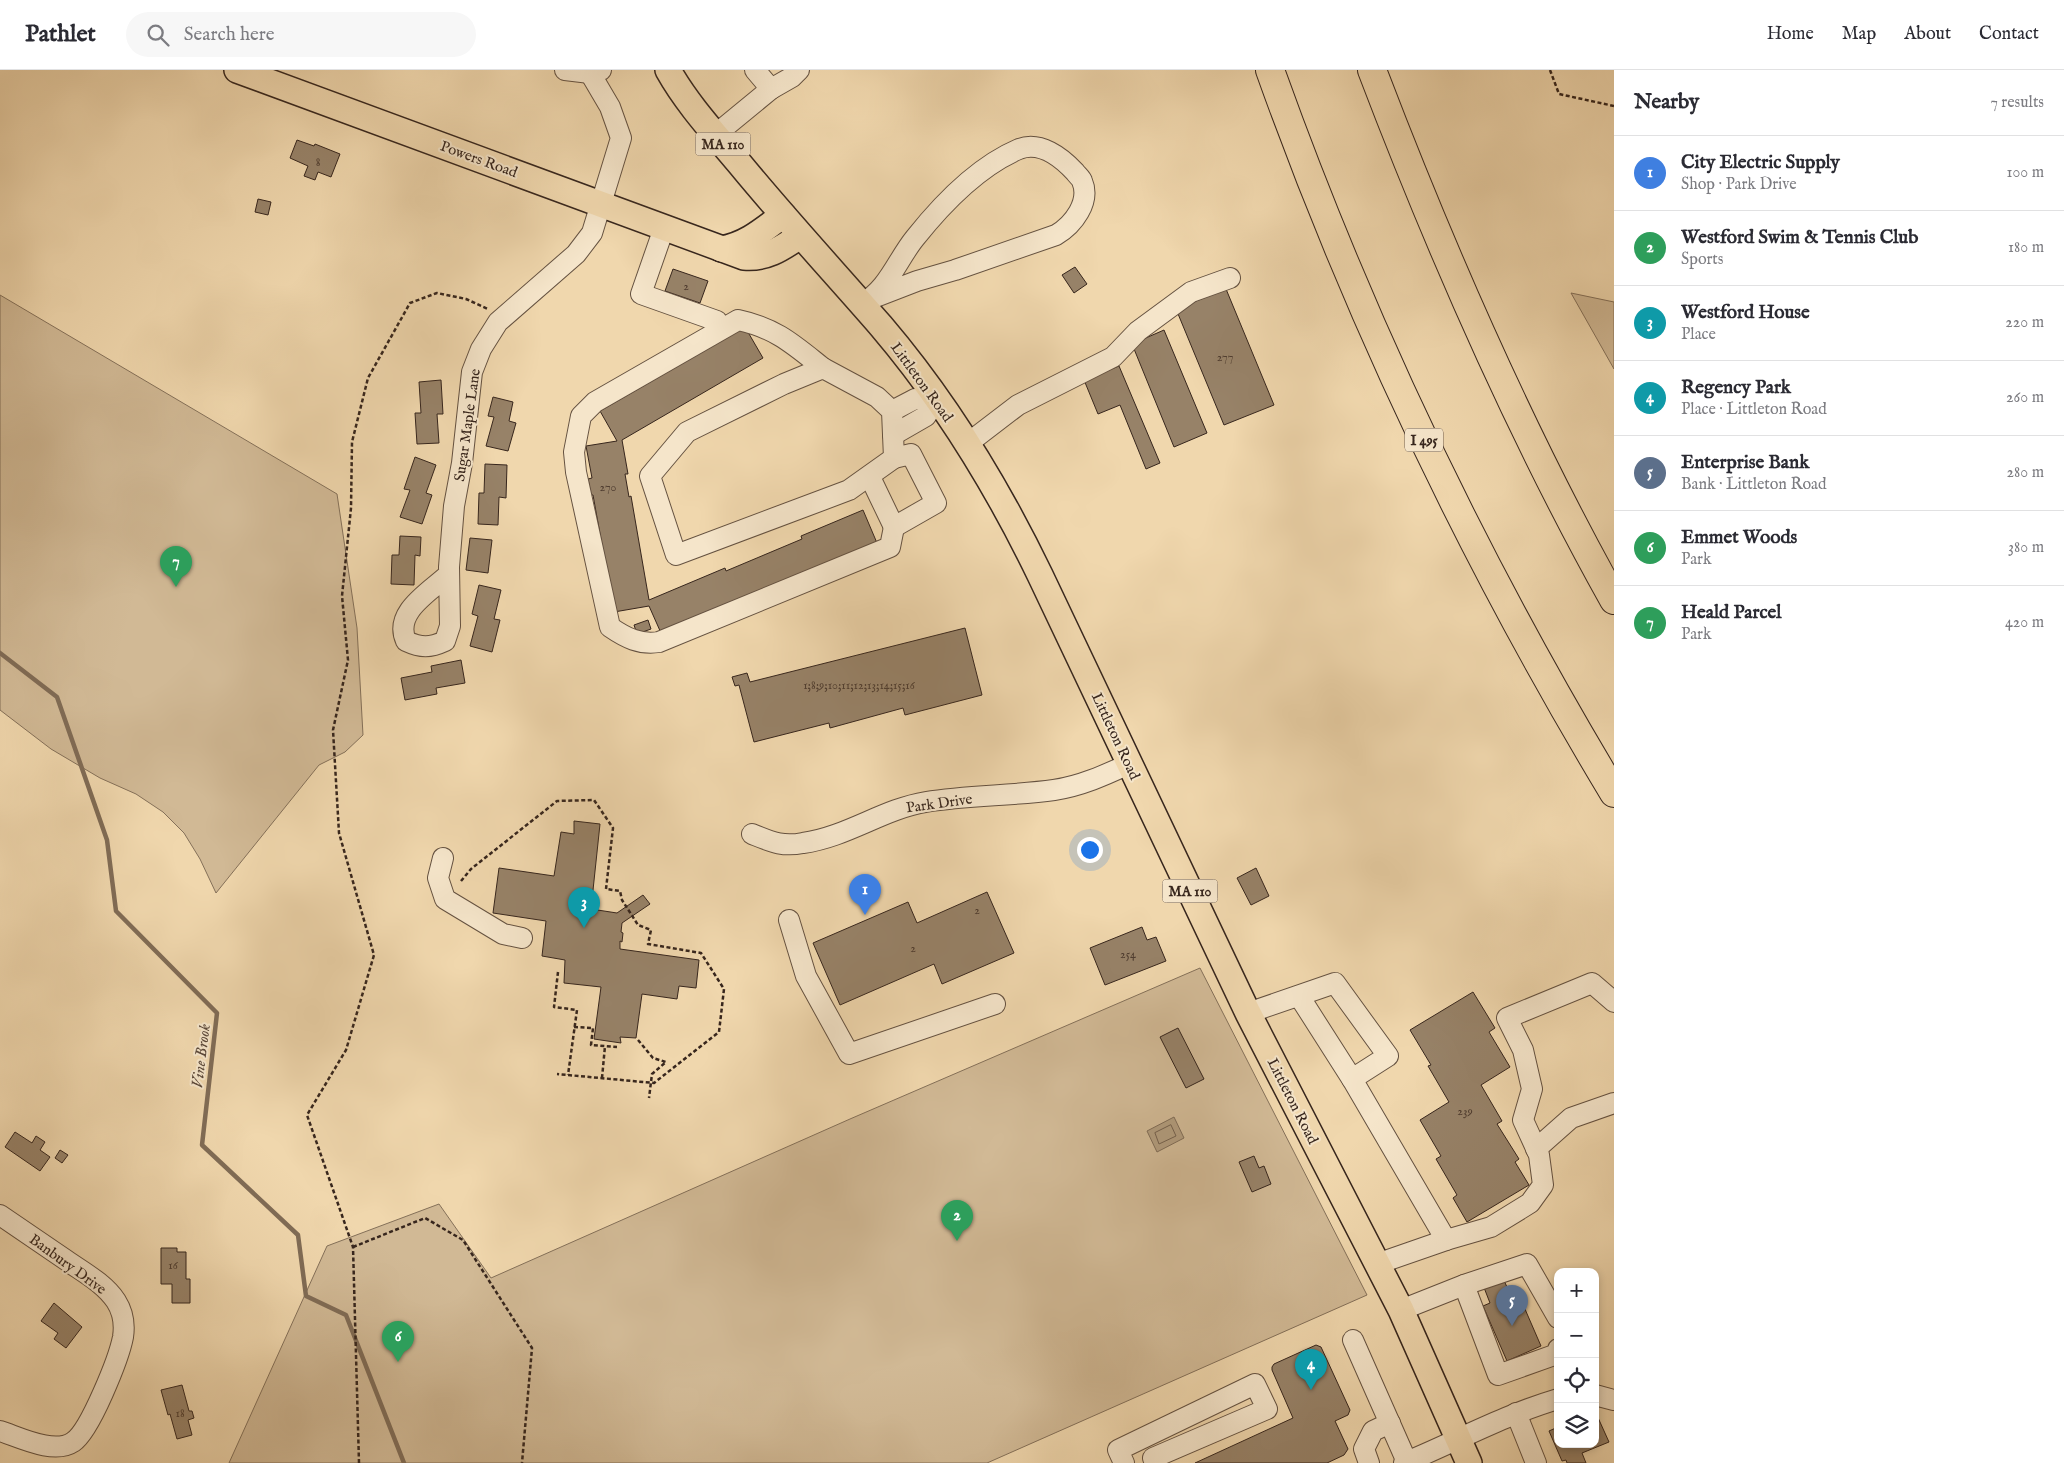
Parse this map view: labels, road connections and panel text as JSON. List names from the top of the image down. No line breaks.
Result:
{"streets":{"highway":["I 495"],"main road":["MA 110","Powers Road","Littleton Road"],"street":["Sugar Maple Lane","Park Drive","Banbury Drive"]},"crossings":[["Powers Road","Littleton Road"],["Powers Road","Sugar Maple Lane"],["Littleton Road","Park Drive"]],"water":["Vine Brook"],"house_numbers":["8","2","277","270","1;8;9;10;11;12;13;14;15;16","2","2","254","239","16","18"],"page":{"header":"Pathlet","search":"Search here","nav":["Home","Map","About","Contact"],"heading":["Nearby","7 results"],"list":[{"mark":"1","name":"City Electric Supply","note":"Shop · Park Drive","value":"100 m"},{"mark":"2","name":"Westford Swim & Tennis Club","note":"Sports","value":"180 m"},{"mark":"3","name":"Westford House","note":"Place","value":"220 m"},{"mark":"4","name":"Regency Park","note":"Place · Littleton Road","value":"260 m"},{"mark":"5","name":"Enterprise Bank","note":"Bank · Littleton Road","value":"280 m"},{"mark":"6","name":"Emmet Woods","note":"Park","value":"380 m"},{"mark":"7","name":"Heald Parcel","note":"Park","value":"420 m"}],"pins":["7","1","3","2","5","6","4"],"map_buttons":["+","−"]}}
